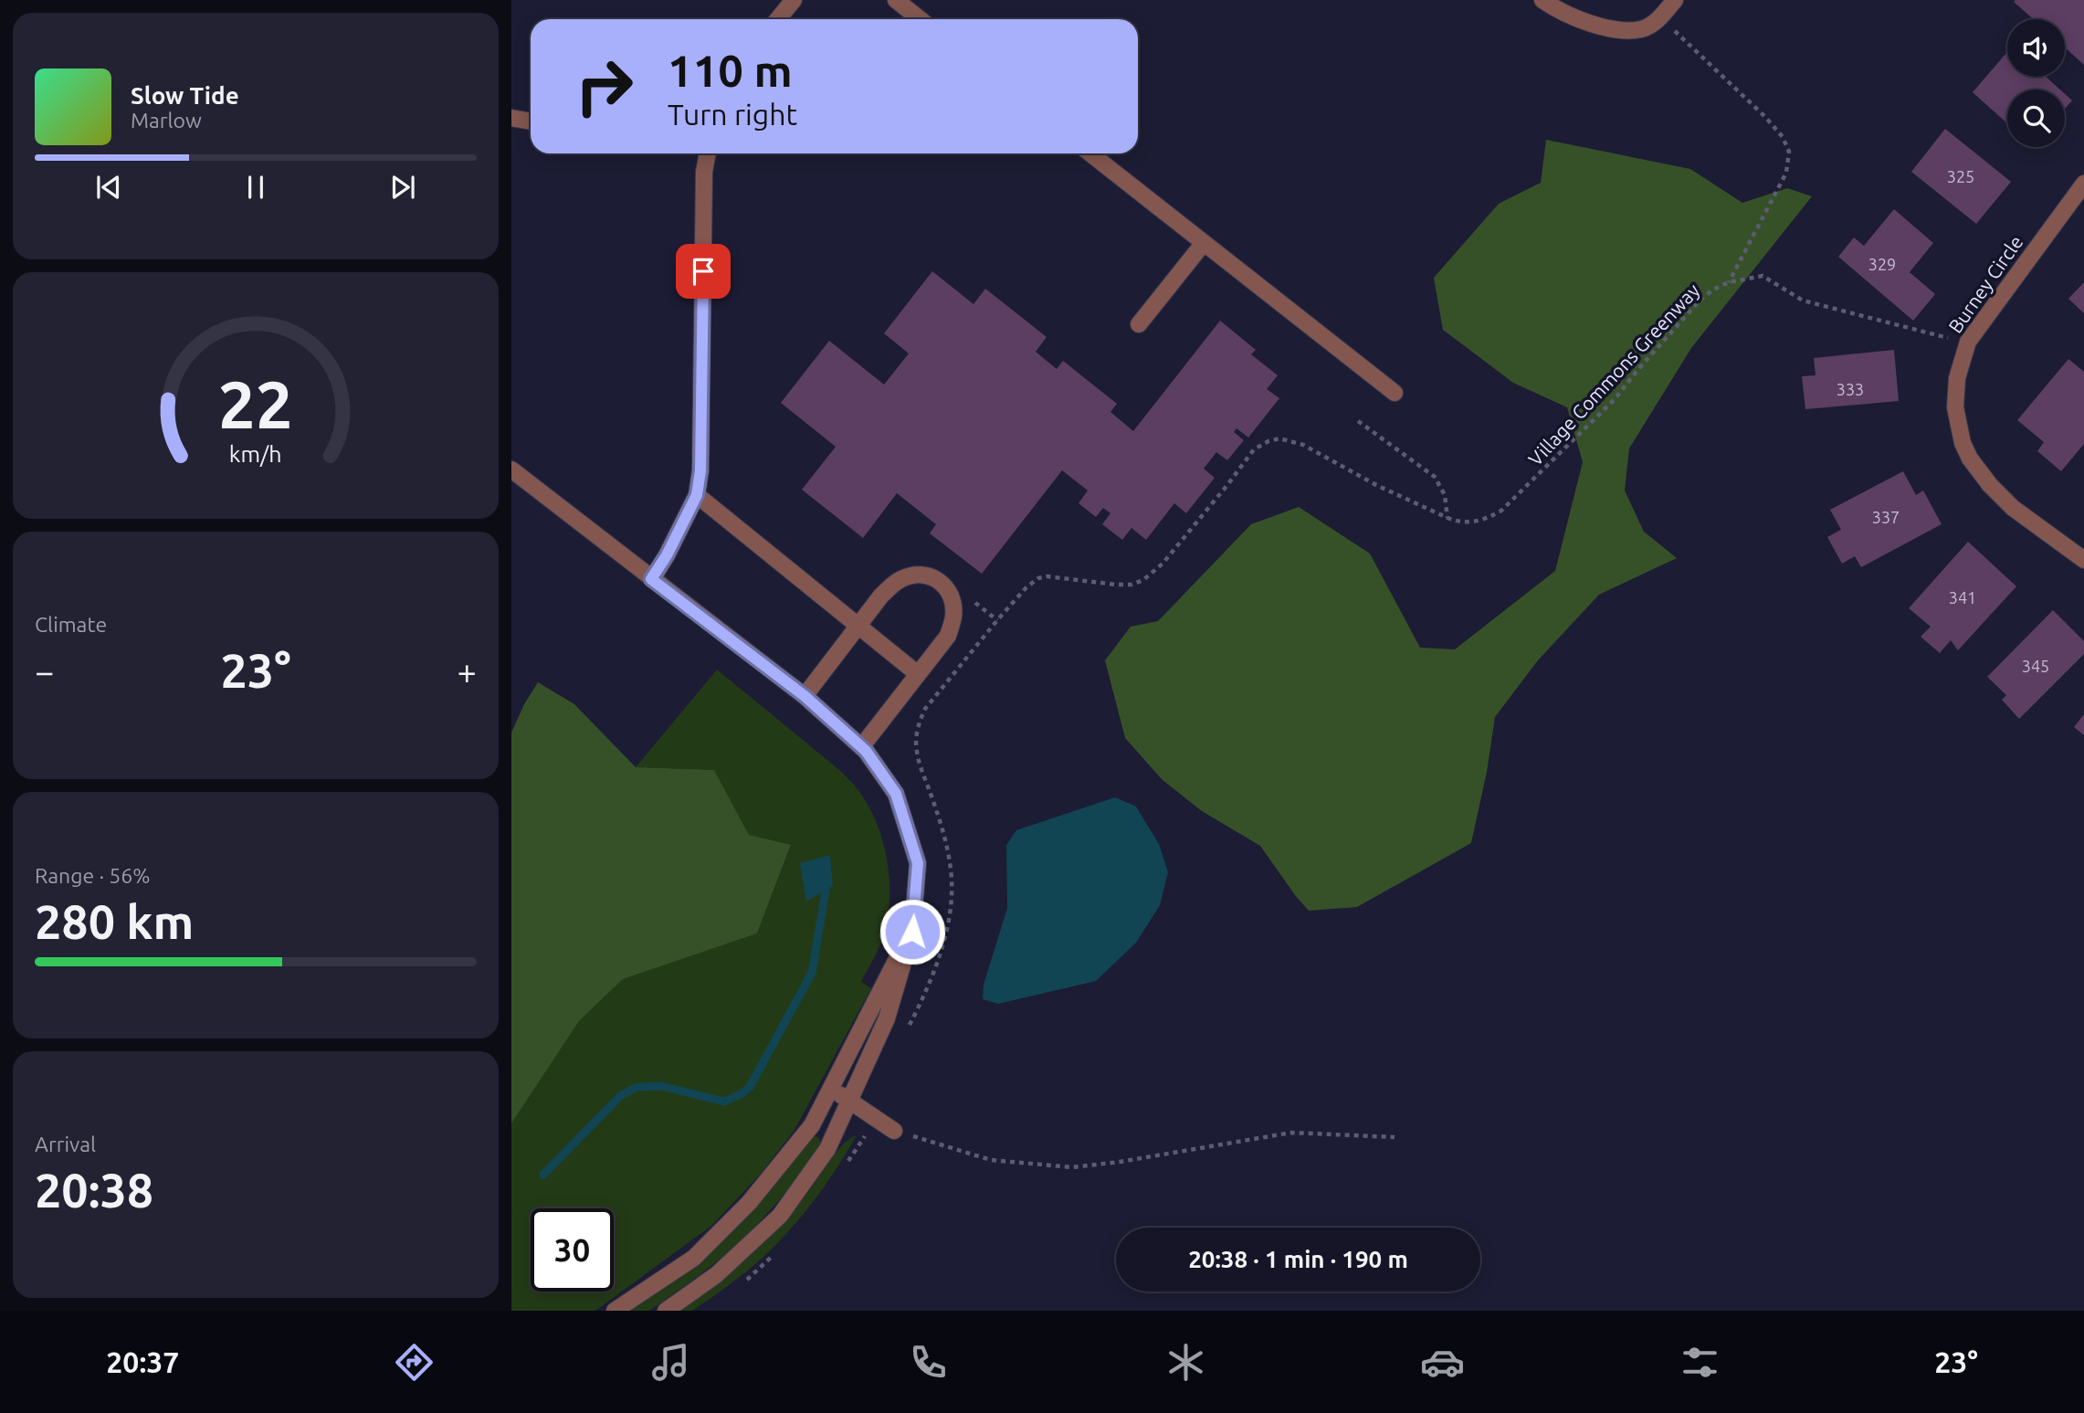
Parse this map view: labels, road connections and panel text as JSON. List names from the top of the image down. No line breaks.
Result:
{"streets":{"street":["Burney Circle"],"path":["Village Commons Greenway"]},"crossings":[["Burney Circle","Village Commons Greenway"]],"house_numbers":["325","329","333","337","341","345"],"page":{"turn":["110 m","Turn right"],"song":["Slow Tide","Marlow"],"tile":["Climate",["Range · 56%","280 km"],["Arrival","20:38"]],"heat":["−","23°","+"],"limit":"30","trip":"20:38 · 1 min · 190 m","tabs":["20:37","23°"],"gauge":["22","km/h"]}}
